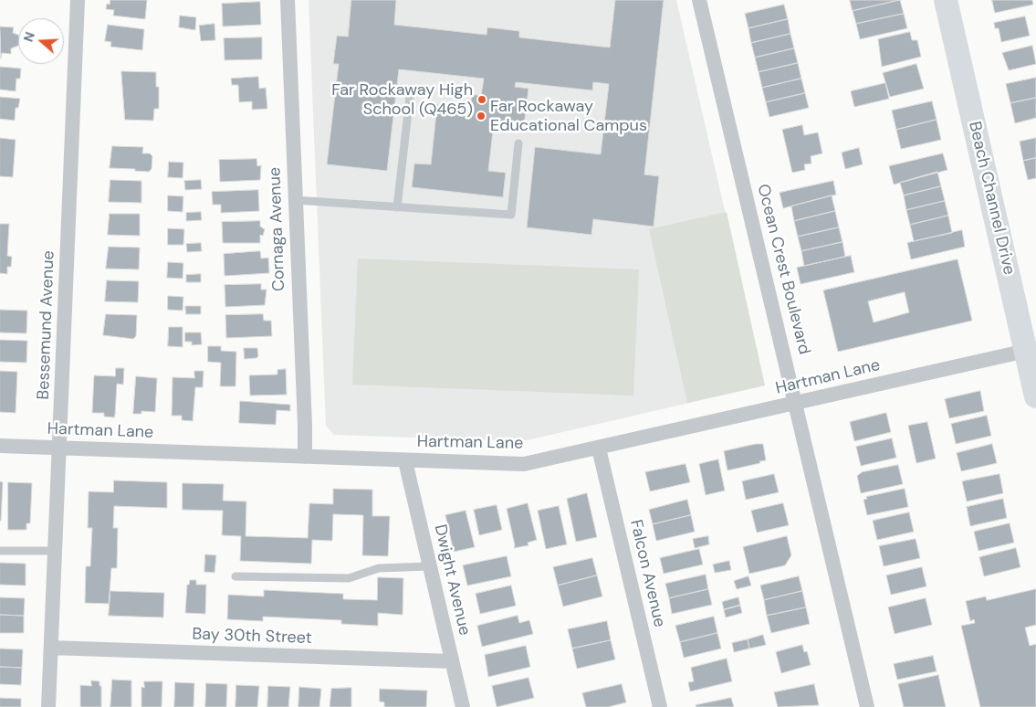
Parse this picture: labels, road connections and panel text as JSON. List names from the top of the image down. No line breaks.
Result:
{"streets":{"main road":["Beach Channel Drive"],"street":["Cornaga Avenue","Ocean Crest Boulevard","Bessemund Avenue","Hartman Lane","Falcon Avenue","Dwight Avenue","Bay 30th Street"]},"crossings":[["Beach Channel Drive","Hartman Lane"],["Cornaga Avenue","Hartman Lane"],["Ocean Crest Boulevard","Hartman Lane"],["Bessemund Avenue","Hartman Lane"],["Bessemund Avenue","Bay 30th Street"],["Hartman Lane","Falcon Avenue"],["Hartman Lane","Dwight Avenue"],["Dwight Avenue","Bay 30th Street"]],"places":["Far Rockaway High School (Q465)","Far Rockaway Educational Campus"],"north":"left"}
